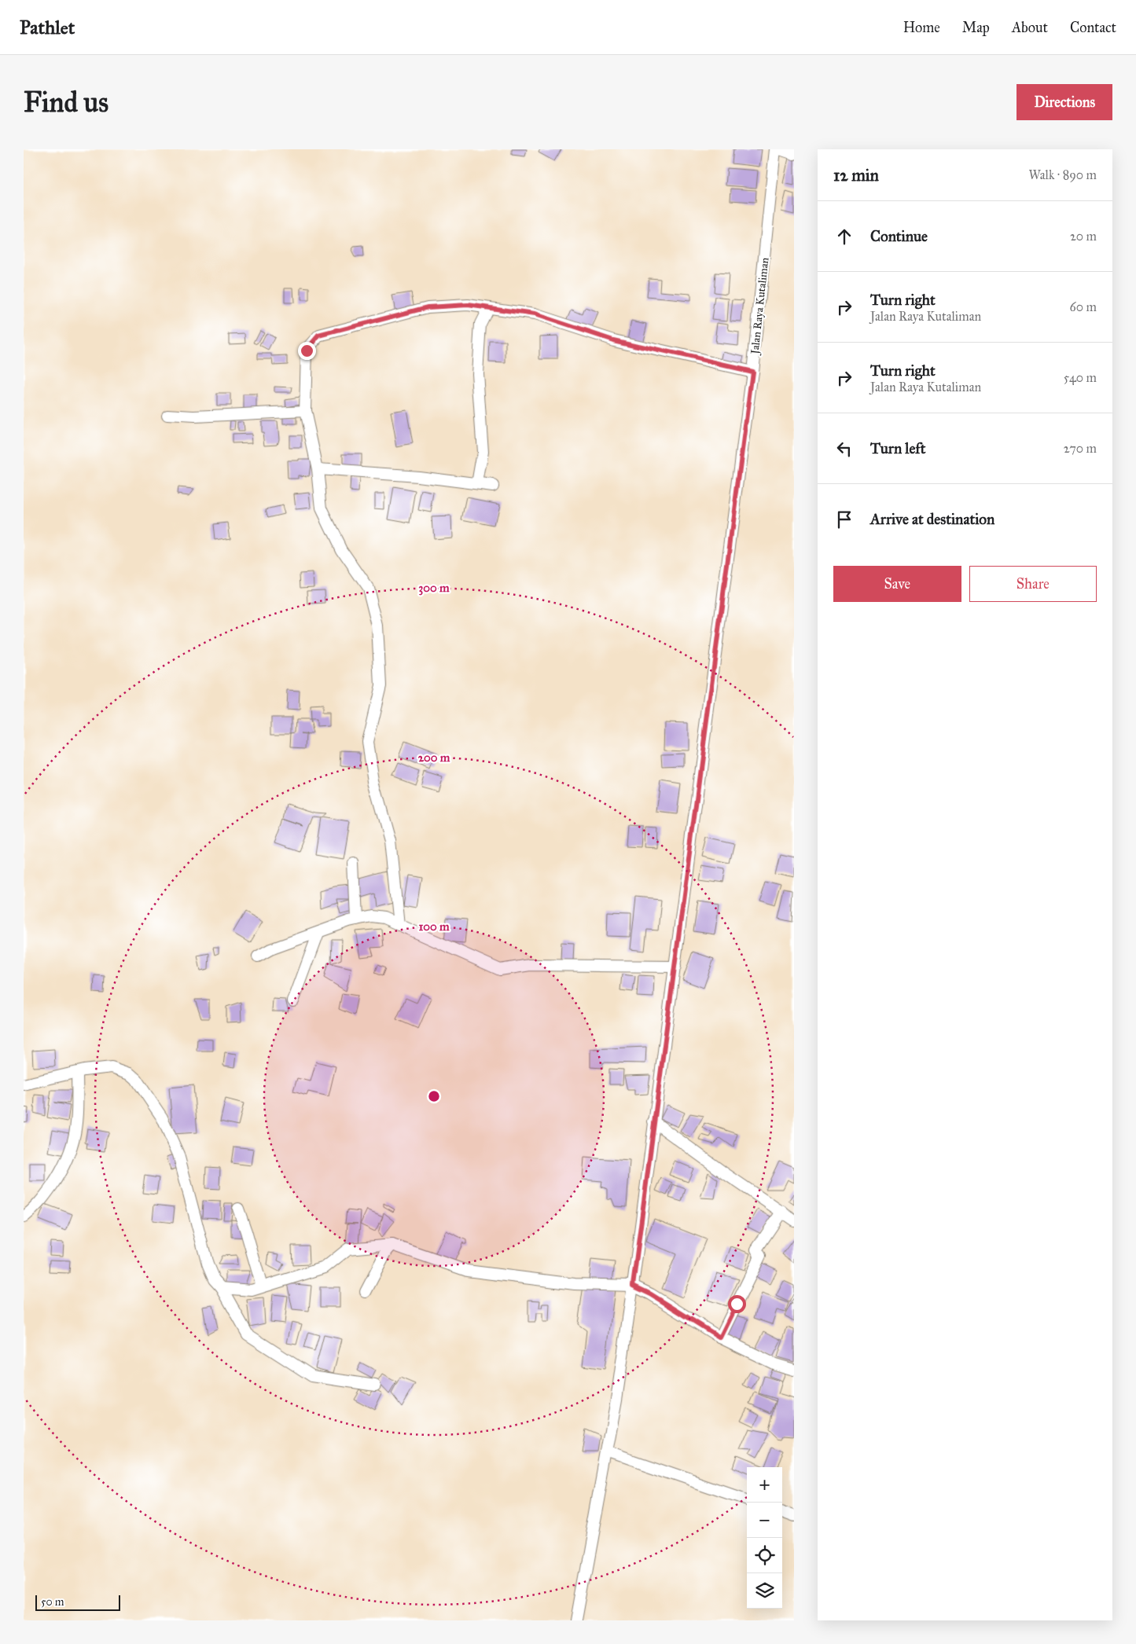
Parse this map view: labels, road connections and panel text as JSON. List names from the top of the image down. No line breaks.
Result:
{"streets":{"street":["Jalan Raya Kutaliman"]},"scale_bar":"50 m","page":{"header":"Pathlet","nav":["Home","Map","About","Contact"],"buttons":["Directions",["Save","Share"]],"title":"Find us","heading":["12 min","Walk · 890 m"],"list":[["Continue","20 m"],["Turn right","Jalan Raya Kutaliman","60 m"],["Turn right","Jalan Raya Kutaliman","540 m"],["Turn left","270 m"],"Arrive at destination"],"map_buttons":["+","−"],"scale":"50 m"},"rings":["300 m","200 m","100 m"]}
